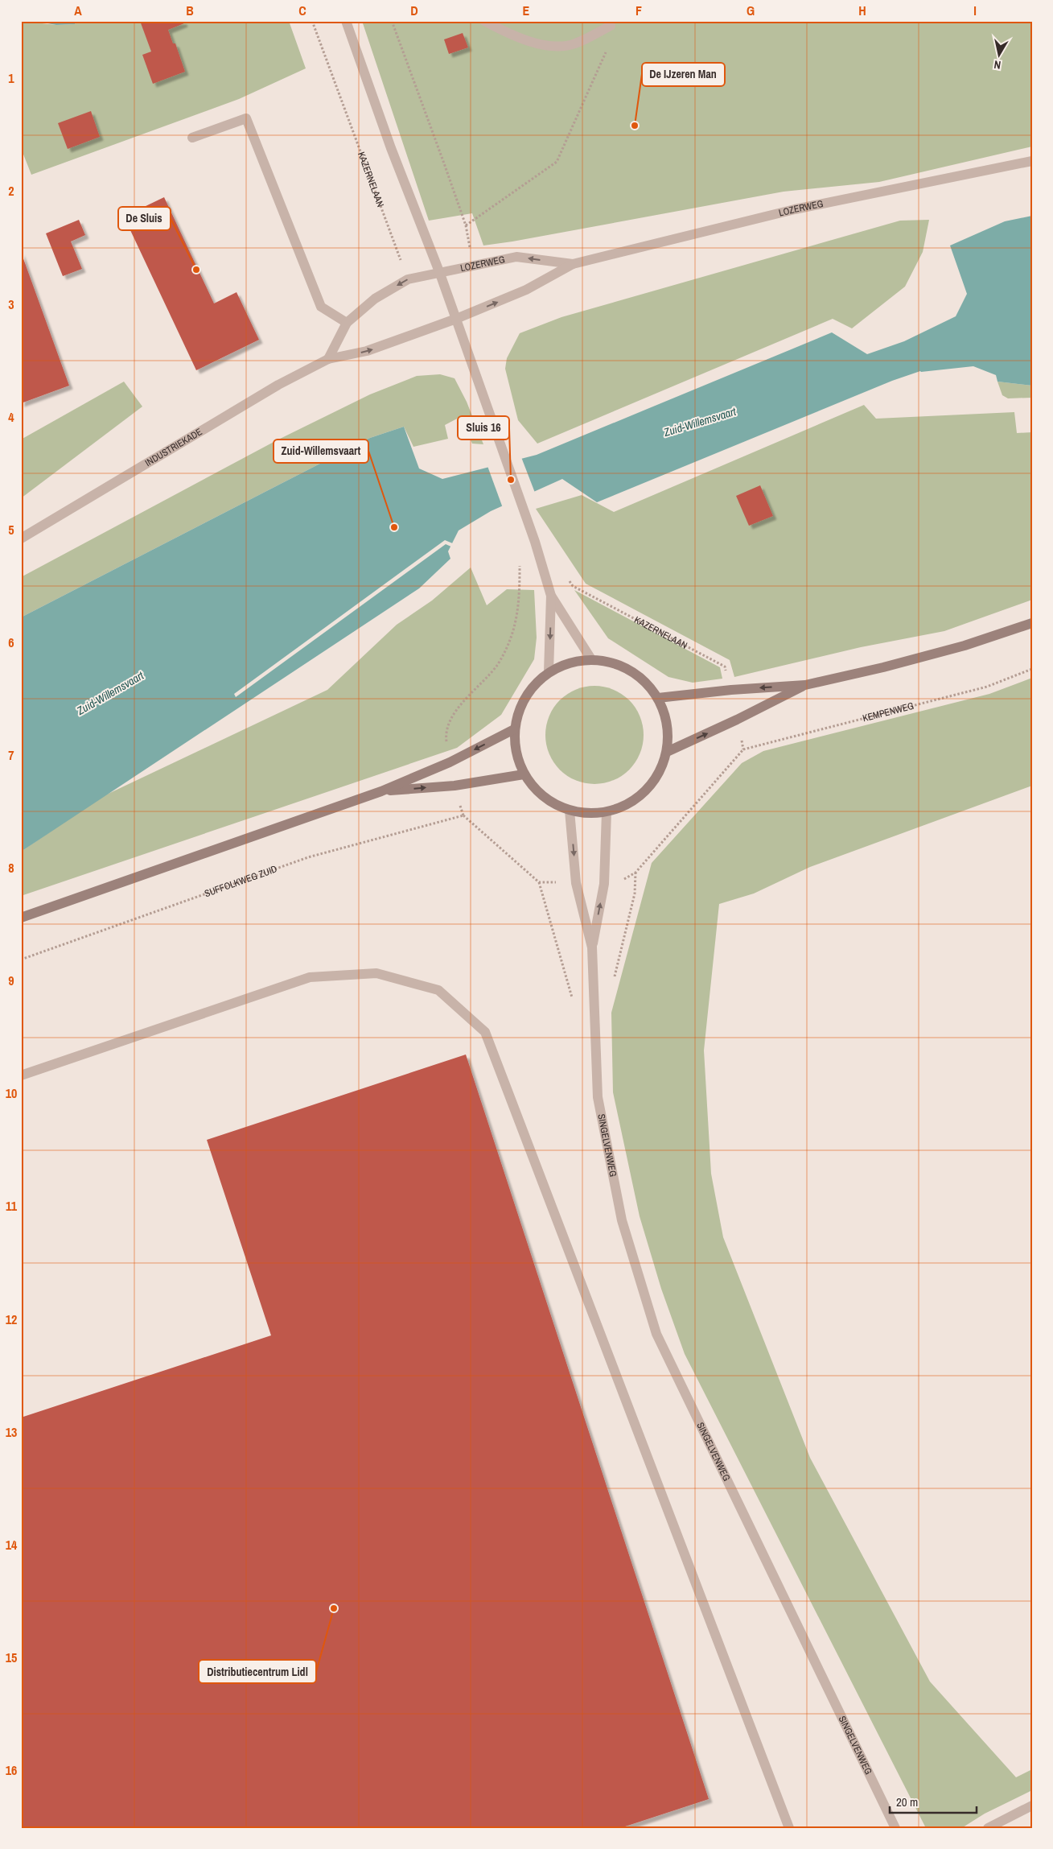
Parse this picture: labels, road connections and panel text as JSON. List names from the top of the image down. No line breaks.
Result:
{"streets":{"street":["LOZERWEG","INDUSTRIEKADE","SINGELVENWEG"],"path":["KAZERNELAAN","KEMPENWEG","SUFFOLKWEG ZUID"]},"crossings":[["LOZERWEG","INDUSTRIEKADE"]],"water":["Zuid-Willemsvaart"],"places":["De IJzeren Man","De Sluis","Sluis 16","Zuid-Willemsvaart","Distributiecentrum Lidl"],"scale_bar":"20 m","north":"bottom","grid":{"columns":["A","B","C","D","E","F","G","H","I"],"rows":["1","2","3","4","5","6","7","8","9","10","11","12","13","14","15","16"]}}
